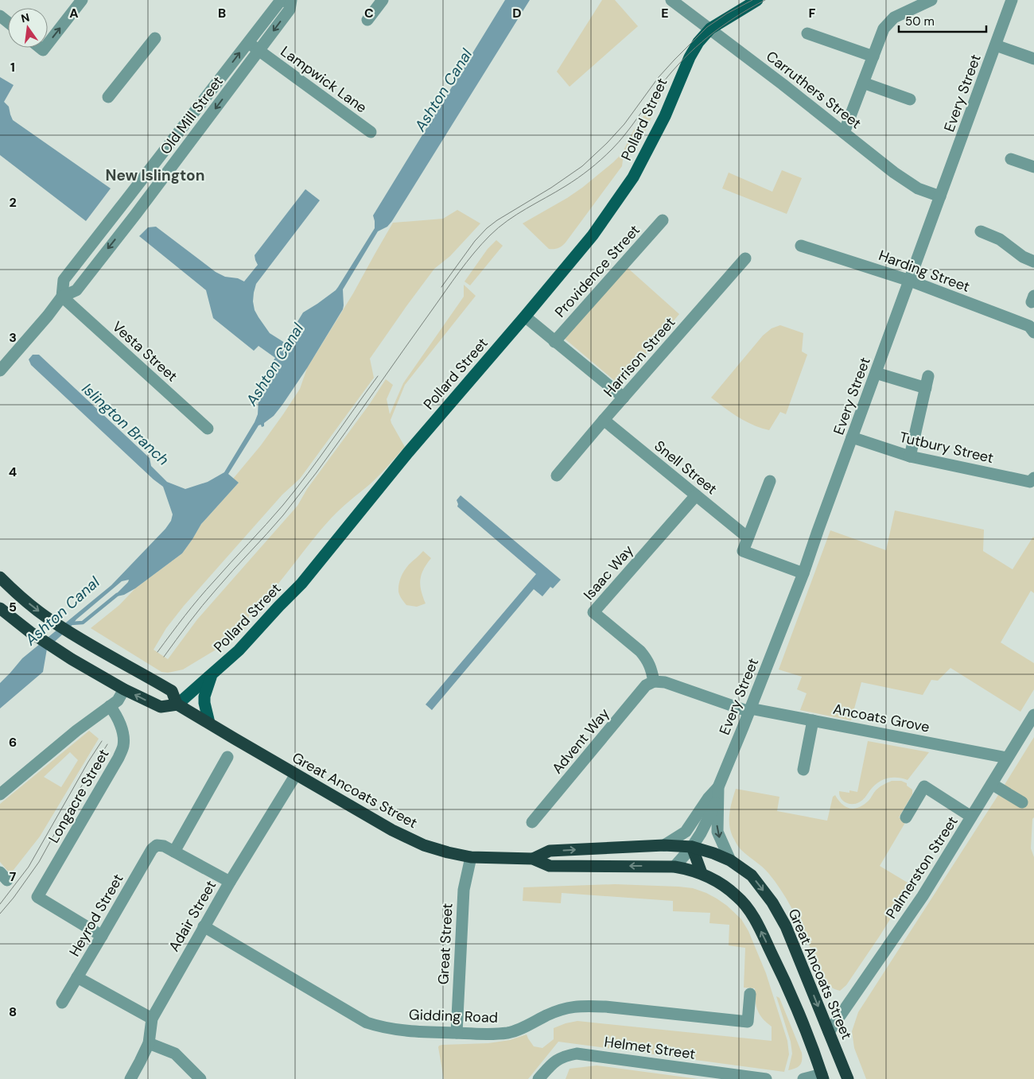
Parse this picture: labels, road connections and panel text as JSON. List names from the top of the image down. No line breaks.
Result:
{"streets":{"highway":["Great Ancoats Street"],"main road":["Pollard Street"],"street":["Lampwick Lane","Carruthers Street","Every Street","Old Mill Street","Providence Street","Harding Street","Vesta Street","Harrison Street","Tutbury Street","Snell Street","Isaac Way","Ancoats Grove","Advent Way","Longacre Street","Palmerston Street","Heyrod Street","Adair Street","Great Street","Gidding Road","Helmet Street"]},"crossings":[["Lampwick Lane","Old Mill Street"],["Carruthers Street","Every Street"],["Carruthers Street","Pollard Street"],["Every Street","Harding Street"],["Every Street","Tutbury Street"],["Every Street","Ancoats Grove"],["Every Street","Great Ancoats Street"],["Old Mill Street","Vesta Street"],["Pollard Street","Great Ancoats Street"],["Harrison Street","Snell Street"],["Snell Street","Isaac Way"],["Isaac Way","Advent Way"],["Ancoats Grove","Palmerston Street"],["Great Ancoats Street","Palmerston Street"],["Great Ancoats Street","Adair Street"],["Great Ancoats Street","Great Street"],["Longacre Street","Heyrod Street"],["Adair Street","Gidding Road"],["Great Street","Gidding Road"]],"districts":["New Islington"],"water":["Ashton Canal","Islington Branch"],"scale_bar":"50 m","north":"top","grid":{"columns":["A","B","C","D","E","F"],"rows":["1","2","3","4","5","6","7","8"]}}
